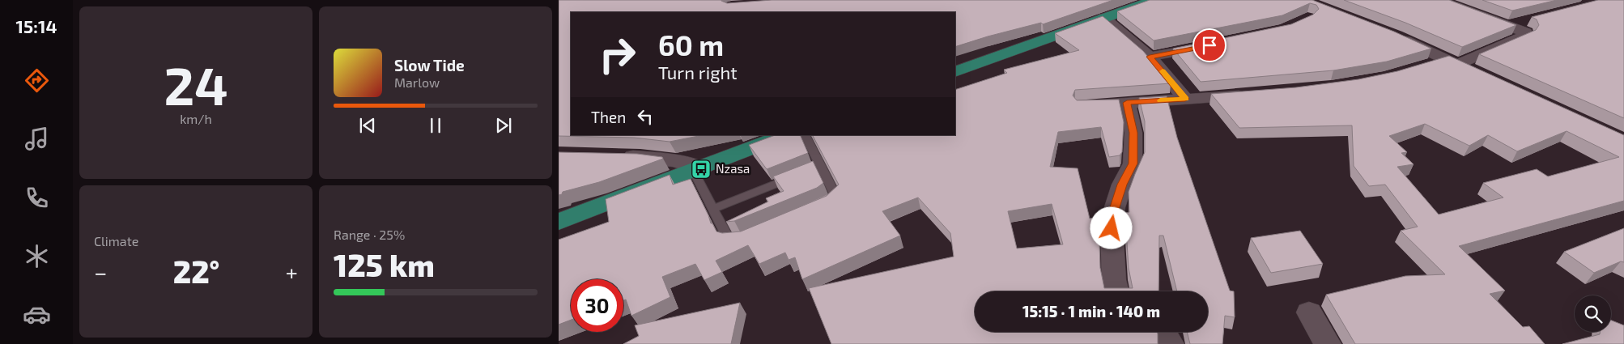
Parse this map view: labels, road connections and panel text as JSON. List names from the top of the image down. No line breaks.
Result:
{"places":{"bus stop":["Nzasa"]},"page":{"tabs":"15:14","tile":[["24","km/h"],"Climate",["Range · 25%","125 km"]],"turn":["60 m","Turn right"],"song":["Slow Tide","Marlow"],"then":"Then","heat":["−","22°","+"],"limit":"30","trip":"15:15 · 1 min · 140 m"}}
